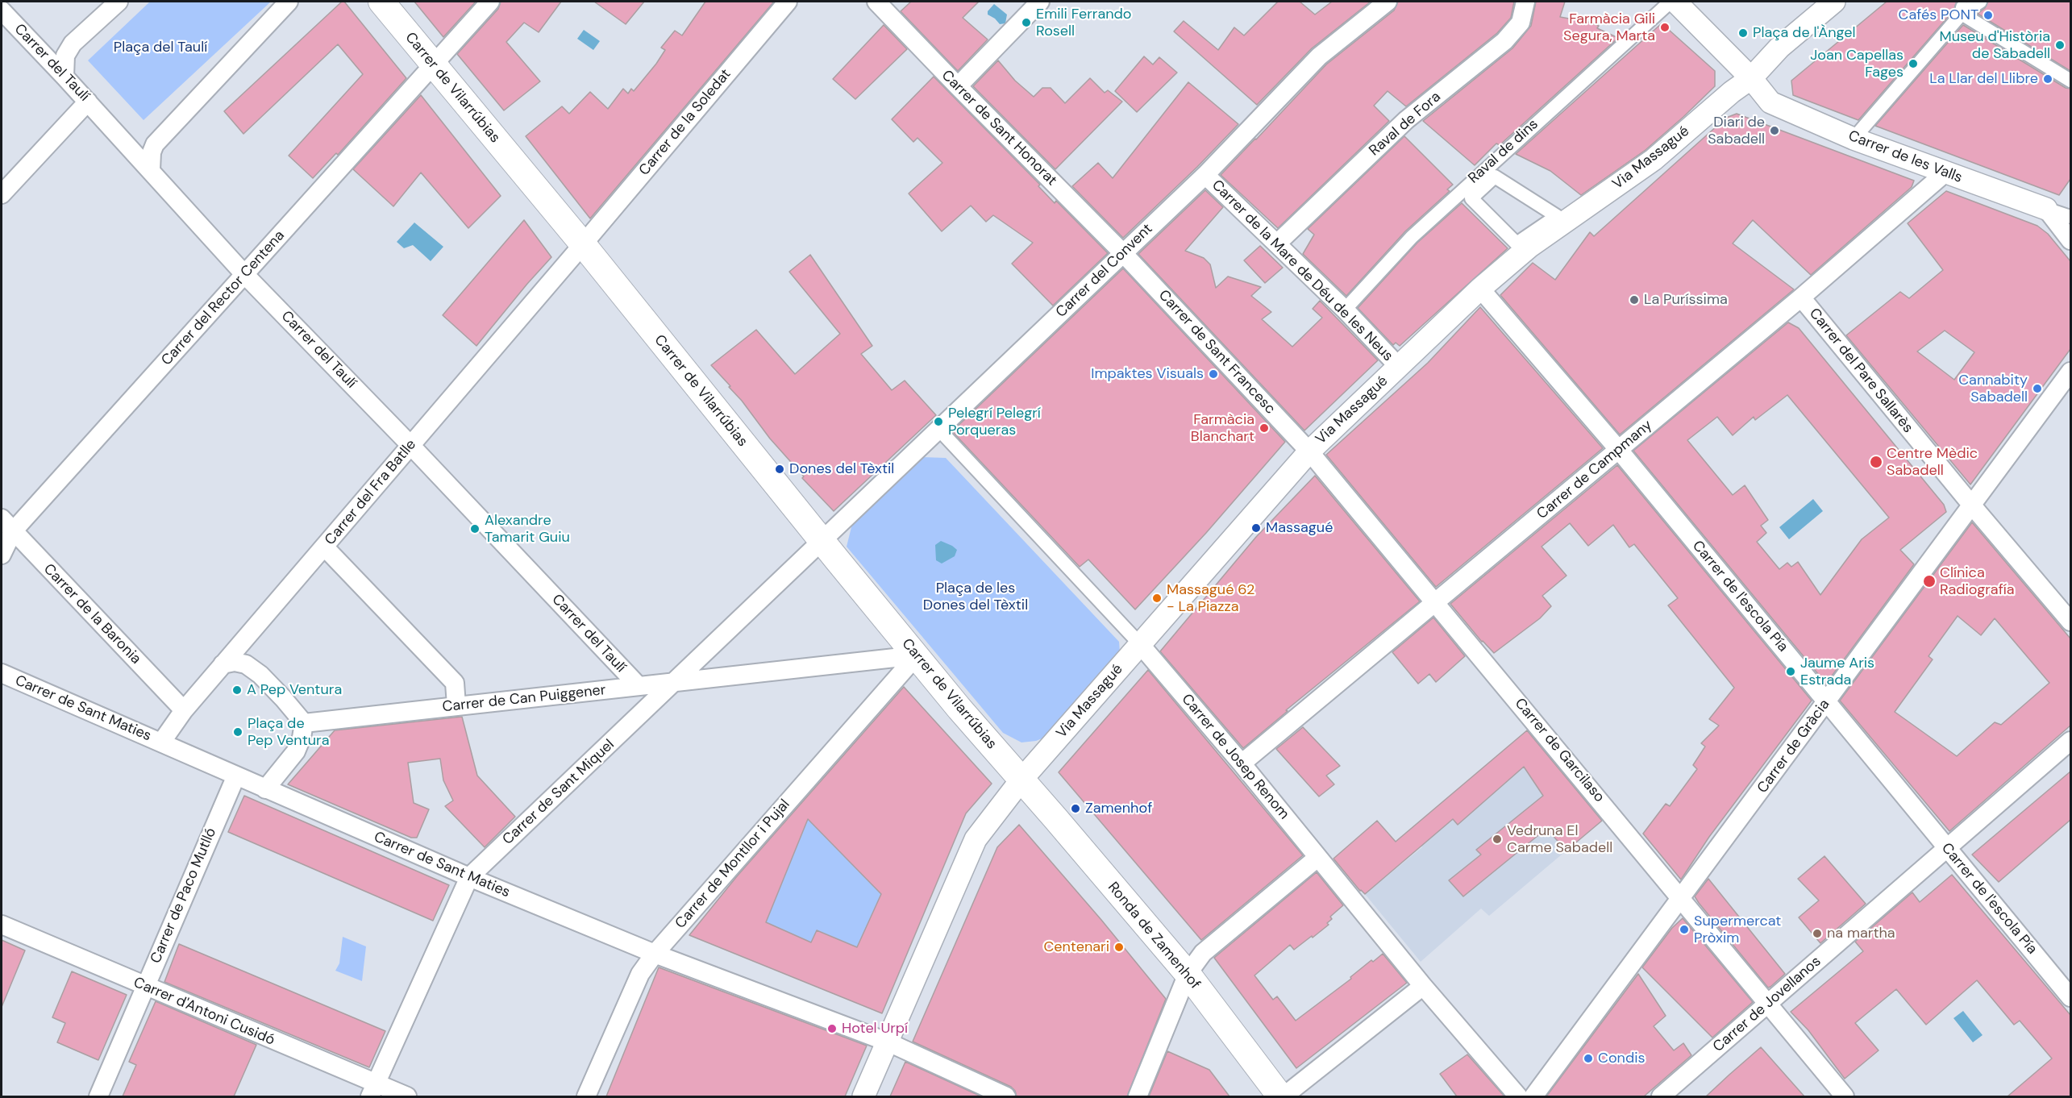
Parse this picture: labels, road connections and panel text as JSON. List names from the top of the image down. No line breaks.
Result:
{"streets":{"main road":["Carrer de Vilarrúbias","Ronda de Zamenhof"],"street":["Carrer del Taulí","Carrer de la Soledat","Raval de Fora","Carrer de Sant Honorat","Raval de dins","Carrer de les Valls","Via Massagué","Carrer del Convent","Carrer de la Mare de Déu de les Neus","Carrer del Rector Centena","Carrer de Sant Francesc","Carrer del Pare Sallarès","Carrer de Campmany","Carrer del Fra Batlle","Carrer de l'escola Pía","Carrer de la Baronia","Carrer de Can Puiggener","Carrer de Sant Maties","Carrer de Gràcia","Carrer de Garcilaso","Carrer de Josep Renom","Carrer de Sant Miquel","Carrer de Montllor i Pujal","Carrer de Paco Mutlló","Carrer de Jovellanos","Carrer d'Antoni Cusidó"]},"crossings":[["Carrer del Taulí","Carrer del Rector Centena"],["Carrer del Taulí","Carrer del Fra Batlle"],["Carrer del Taulí","Carrer de Can Puiggener"],["Carrer de Vilarrúbias","Carrer de la Soledat"],["Carrer de Vilarrúbias","Via Massagué"],["Carrer de Vilarrúbias","Carrer del Convent"],["Carrer de Vilarrúbias","Carrer del Rector Centena"],["Carrer de Vilarrúbias","Carrer del Fra Batlle"],["Carrer de Vilarrúbias","Carrer de Can Puiggener"],["Carrer de Vilarrúbias","Carrer de Sant Miquel"],["Carrer de Vilarrúbias","Carrer de Montllor i Pujal"],["Carrer de Vilarrúbias","Ronda de Zamenhof"],["Carrer de la Soledat","Carrer del Fra Batlle"],["Raval de Fora","Carrer de la Mare de Déu de les Neus"],["Carrer de Sant Honorat","Carrer del Convent"],["Carrer de Sant Honorat","Carrer de Sant Francesc"],["Raval de dins","Carrer de la Mare de Déu de les Neus"],["Carrer de les Valls","Via Massagué"],["Carrer de les Valls","Carrer de Campmany"],["Via Massagué","Carrer de la Mare de Déu de les Neus"],["Via Massagué","Carrer de Sant Francesc"],["Via Massagué","Carrer de l'escola Pía"],["Via Massagué","Carrer de Sant Maties"],["Via Massagué","Carrer de Garcilaso"],["Via Massagué","Carrer de Josep Renom"],["Via Massagué","Ronda de Zamenhof"],["Carrer del Convent","Carrer de la Mare de Déu de les Neus"],["Carrer del Convent","Carrer de Sant Francesc"],["Carrer del Convent","Carrer de Josep Renom"],["Carrer del Convent","Carrer de Sant Miquel"],["Carrer del Rector Centena","Carrer de la Baronia"],["Carrer de Sant Francesc","Carrer de Garcilaso"],["Carrer del Pare Sallarès","Carrer de Campmany"],["Carrer del Pare Sallarès","Carrer de Gràcia"],["Carrer de Campmany","Carrer de l'escola Pía"],["Carrer de Campmany","Carrer de Garcilaso"],["Carrer de Campmany","Carrer de Josep Renom"],["Carrer del Fra Batlle","Carrer de la Baronia"],["Carrer del Fra Batlle","Carrer de Sant Maties"],["Carrer de l'escola Pía","Carrer de Gràcia"],["Carrer de l'escola Pía","Carrer de Jovellanos"],["Carrer de Can Puiggener","Carrer de Sant Miquel"],["Carrer de Can Puiggener","Carrer de Montllor i Pujal"],["Carrer de Sant Maties","Carrer de Sant Miquel"],["Carrer de Sant Maties","Carrer de Montllor i Pujal"],["Carrer de Sant Maties","Carrer de Paco Mutlló"],["Carrer de Gràcia","Carrer de Garcilaso"],["Carrer de Garcilaso","Carrer de Jovellanos"],["Carrer de Sant Miquel","Carrer d'Antoni Cusidó"],["Carrer de Paco Mutlló","Carrer d'Antoni Cusidó"]],"parks":["Plaça del Taulí","Plaça de les Dones del Tèxtil"],"places":["Cafés PONT","Emili Ferrando Rosell","Farmàcia Gili Segura, Marta","Plaça de l'Àngel","Museu d'Història de Sabadell","Joan Capellas Fages","La Llar del Llibre","Diari de Sabadell","La Puríssima","Impaktes Visuals","Cannabity Sabadell","Pelegrí Pelegrí Porqueras","Farmàcia Blanchart","Centre Mèdic Sabadell","Dones del Tèxtil","Massagué","Alexandre Tamarit Guiu","Clínica Radiografía","Massagué 62 - La Piazza","Jaume Aris Estrada","A Pep Ventura","Plaça de Pep Ventura","Zamenhof","Vedruna El Carme Sabadell","Supermercat Pròxim","na martha","Centenari","Hotel Urpí","Condis"]}
